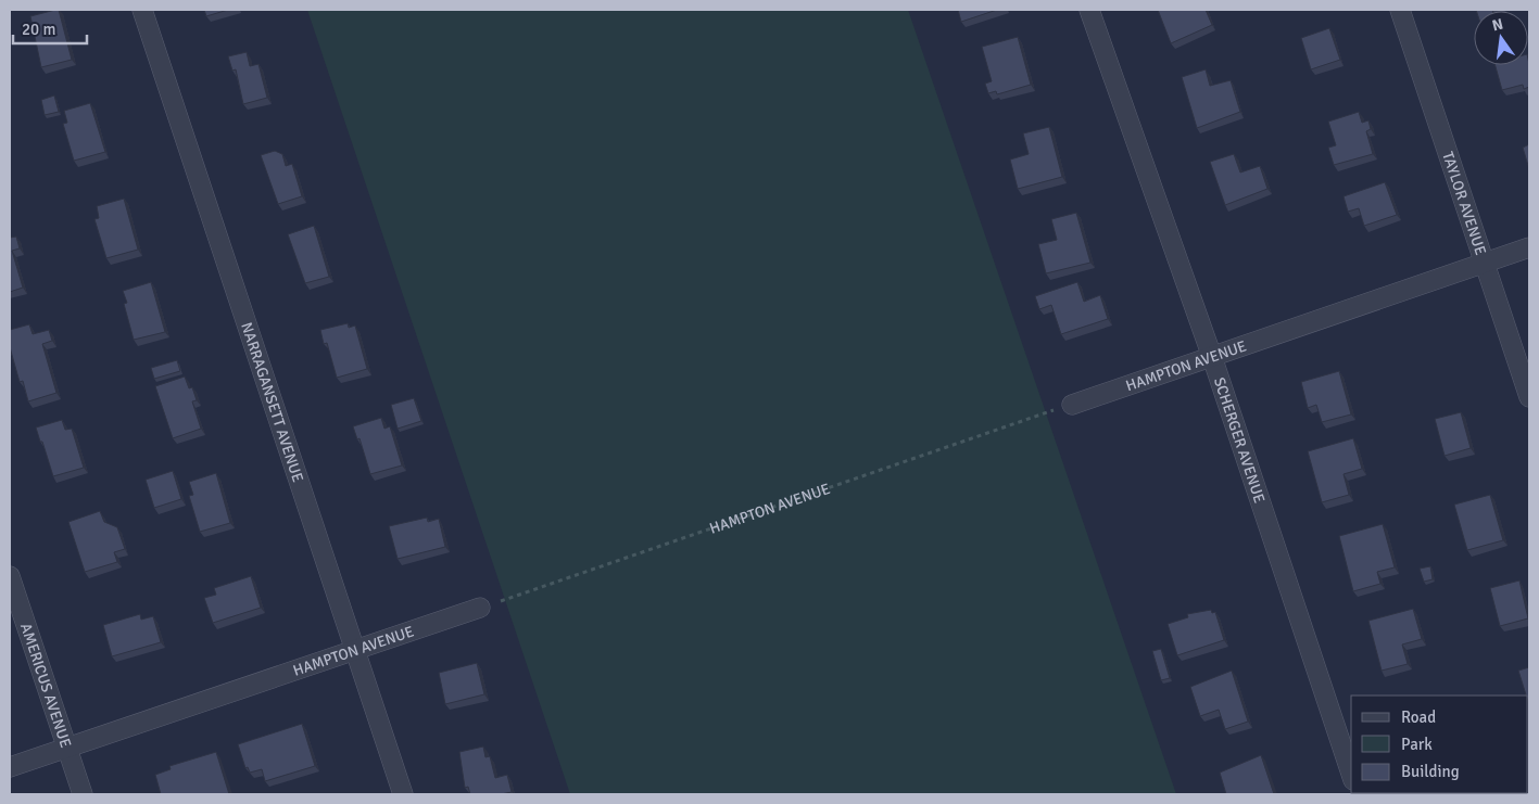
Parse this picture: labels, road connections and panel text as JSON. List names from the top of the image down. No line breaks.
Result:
{"streets":{"street":["TAYLOR AVENUE","HAMPTON AVENUE","NARRAGANSETT AVENUE","SCHERGER AVENUE","AMERICUS AVENUE"]},"crossings":[["TAYLOR AVENUE","HAMPTON AVENUE"],["HAMPTON AVENUE","NARRAGANSETT AVENUE"],["HAMPTON AVENUE","SCHERGER AVENUE"],["HAMPTON AVENUE","AMERICUS AVENUE"]],"legend":["Road","Park","Building"],"scale_bar":"20 m","north":"top"}
